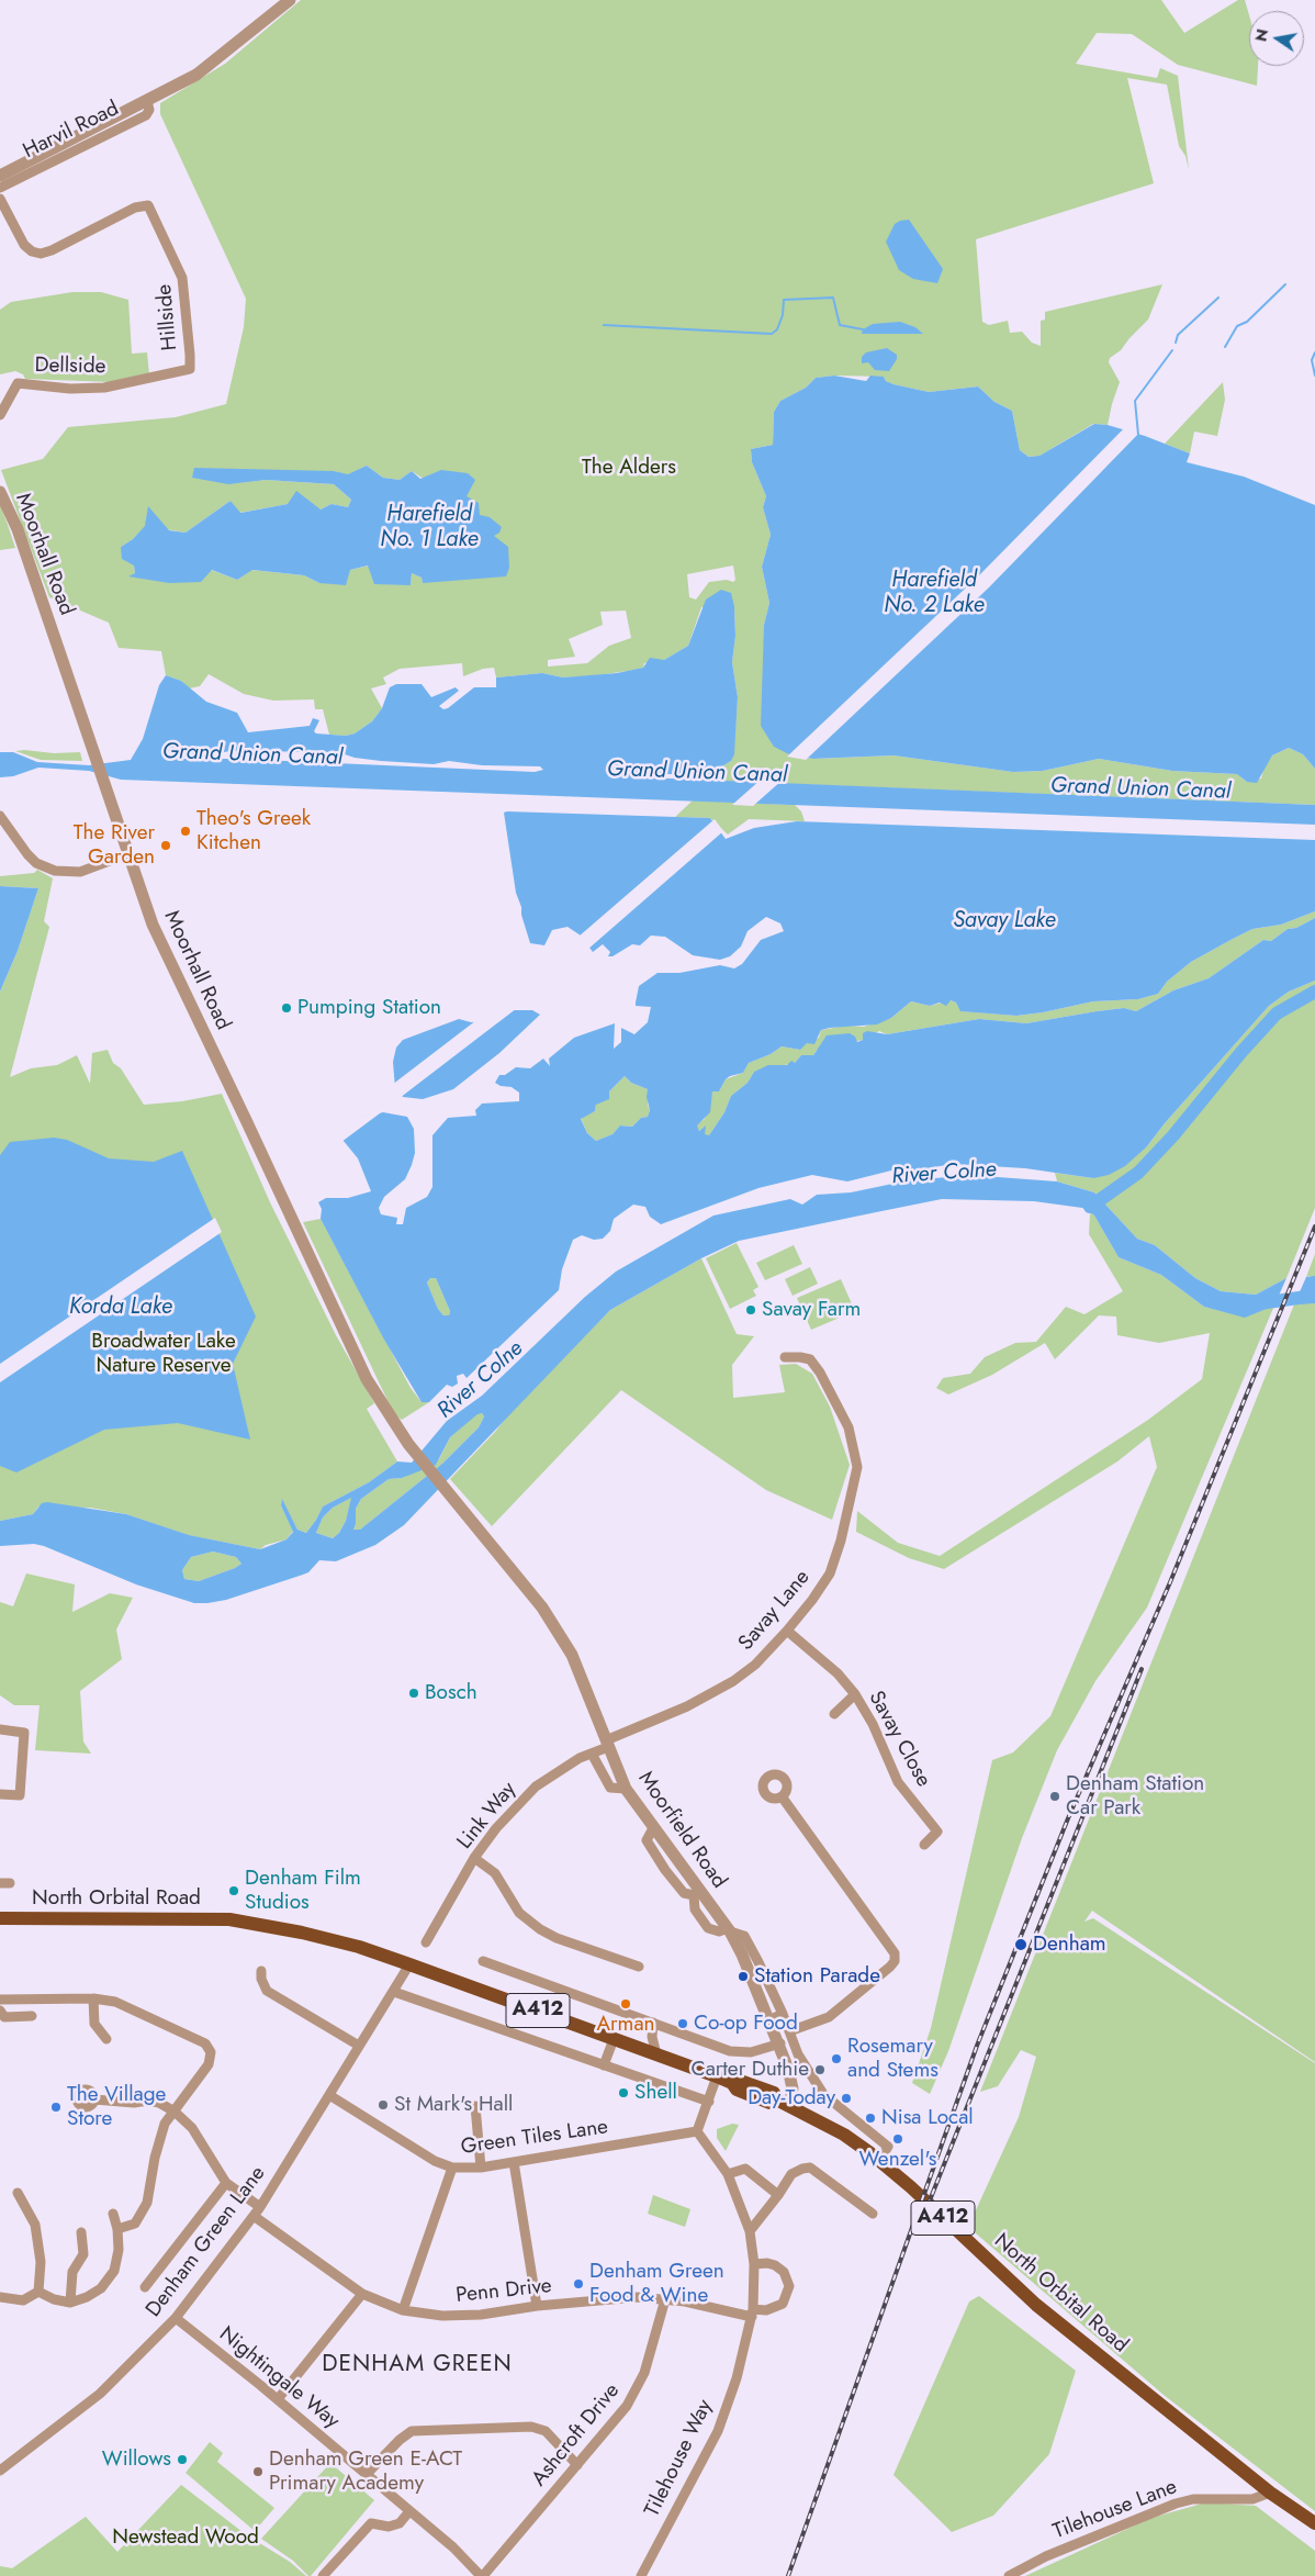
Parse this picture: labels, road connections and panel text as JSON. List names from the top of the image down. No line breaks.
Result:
{"streets":{"main road":["North Orbital Road","A412"],"street":["Harvil Road","Hillside","Dellside","Moorhall Road","Savay Lane","Savay Close","Link Way","Moorfield Road","Green Tiles Lane","Denham Green Lane","Penn Drive","Nightingale Way","Ashcroft Drive","Tilehouse Way","Tilehouse Lane"]},"crossings":[["Hillside","Dellside"],["Moorhall Road","Moorfield Road"],["Savay Lane","Savay Close"],["Savay Lane","Link Way"],["Savay Lane","Moorfield Road"],["Link Way","Moorfield Road"],["Moorfield Road","North Orbital Road"],["North Orbital Road","Denham Green Lane"],["North Orbital Road","Tilehouse Lane"],["Green Tiles Lane","Denham Green Lane"],["Green Tiles Lane","Tilehouse Way"],["Denham Green Lane","Penn Drive"],["Denham Green Lane","Nightingale Way"],["Penn Drive","Ashcroft Drive"],["Penn Drive","Tilehouse Way"],["Nightingale Way","Ashcroft Drive"]],"districts":["DENHAM GREEN"],"water":["Harefield No. 1 Lake","Harefield No. 2 Lake","Grand Union Canal","Savay Lake","River Colne","Korda Lake"],"parks":["The Alders","Broadwater Lake Nature Reserve","Newstead Wood"],"places":["Theo's Greek Kitchen","The River Garden","Pumping Station","Savay Farm","Bosch","Denham Station Car Park","Denham Film Studios","Denham","Station Parade","Arman","Co-op Food","Rosemary and Stems","Carter Duthie","Shell","Day-Today","St Mark's Hall","The Village Store","Nisa Local","Wenzel's","Denham Green Food & Wine","Willows","Denham Green E-ACT Primary Academy"],"north":"left"}
